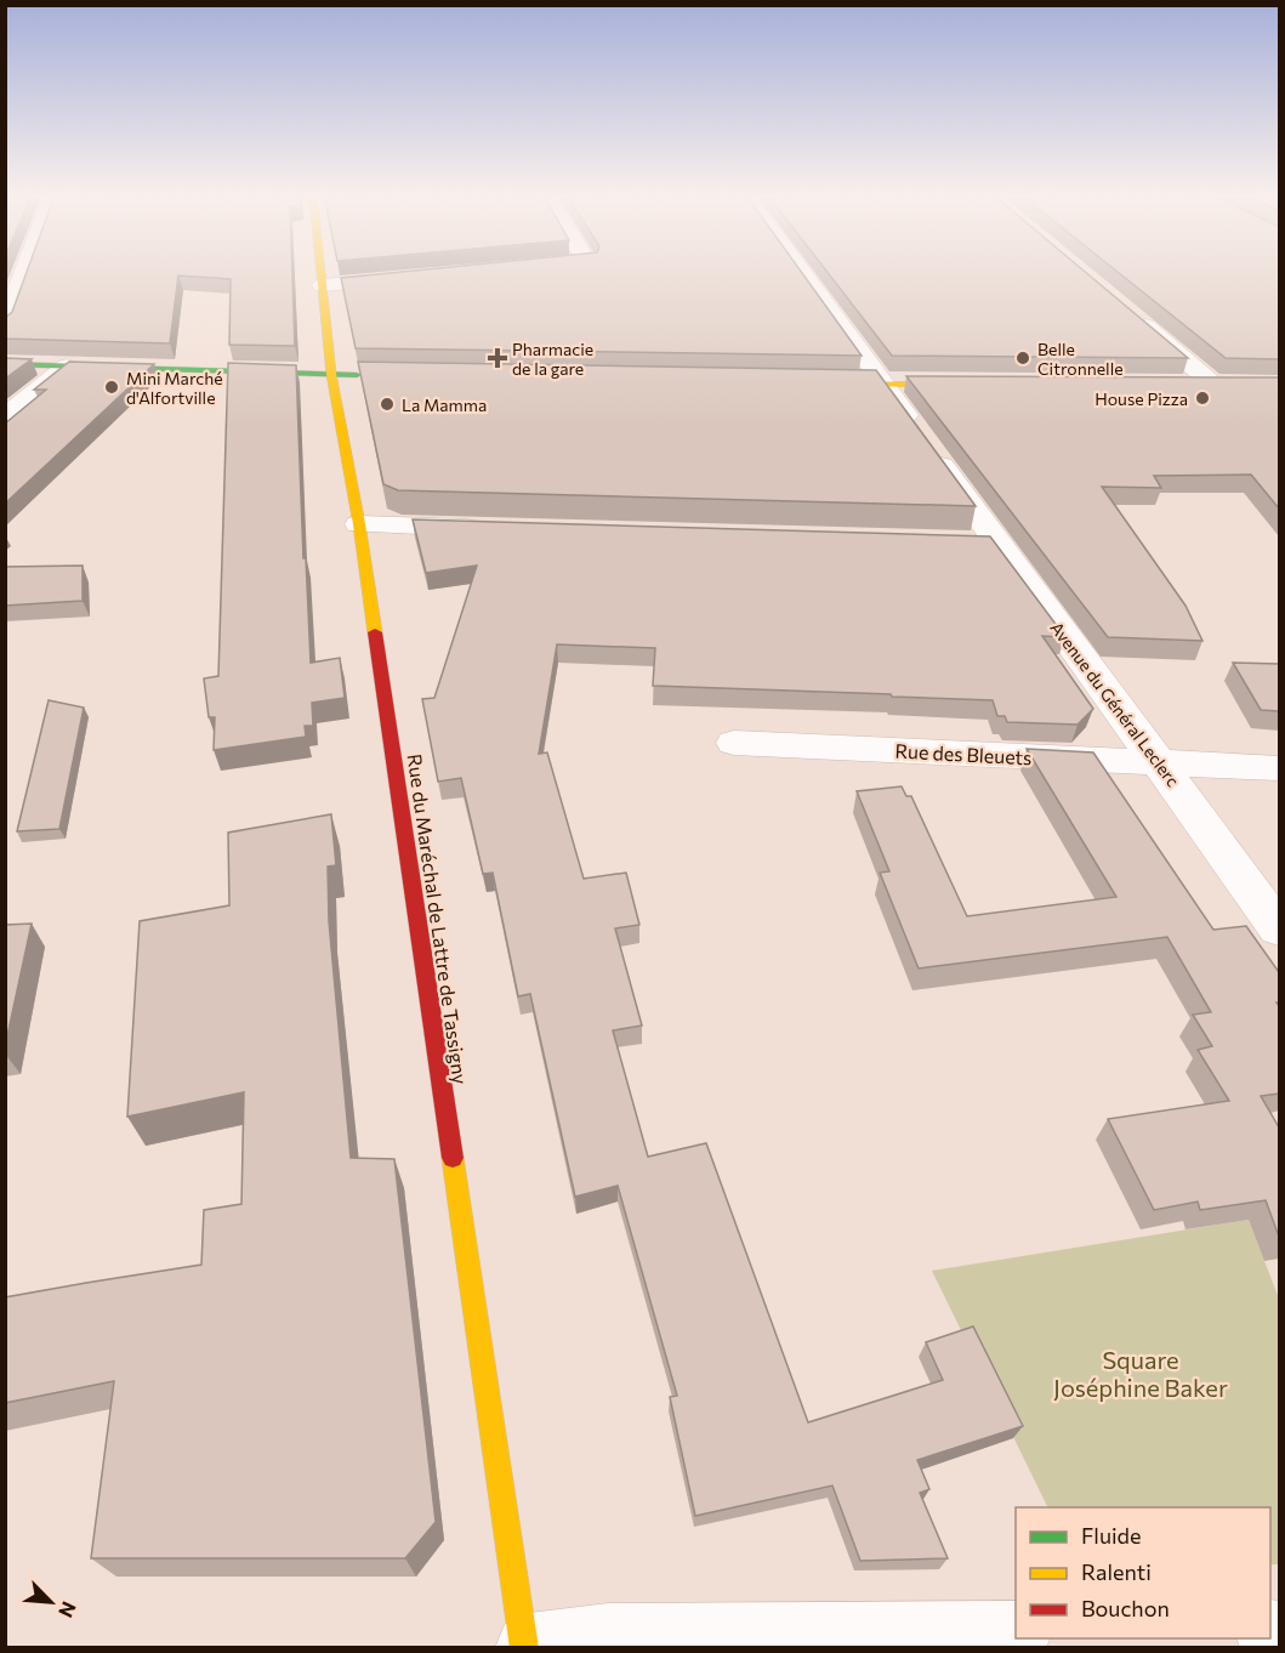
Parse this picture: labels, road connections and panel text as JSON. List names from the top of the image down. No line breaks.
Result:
{"streets":{"street":["Avenue du Général Leclerc","Rue des Bleuets","Rue du Maréchal de Lattre de Tassigny"]},"crossings":[["Avenue du Général Leclerc","Rue des Bleuets"]],"parks":["Square Joséphine Baker"],"places":{"health":["Pharmacie de la gare"],"other":["Belle Citronnelle","Mini Marché d'Alfortville","House Pizza","La Mamma"]},"legend":["Fluide","Ralenti","Bouchon"],"north":"bottom right"}
